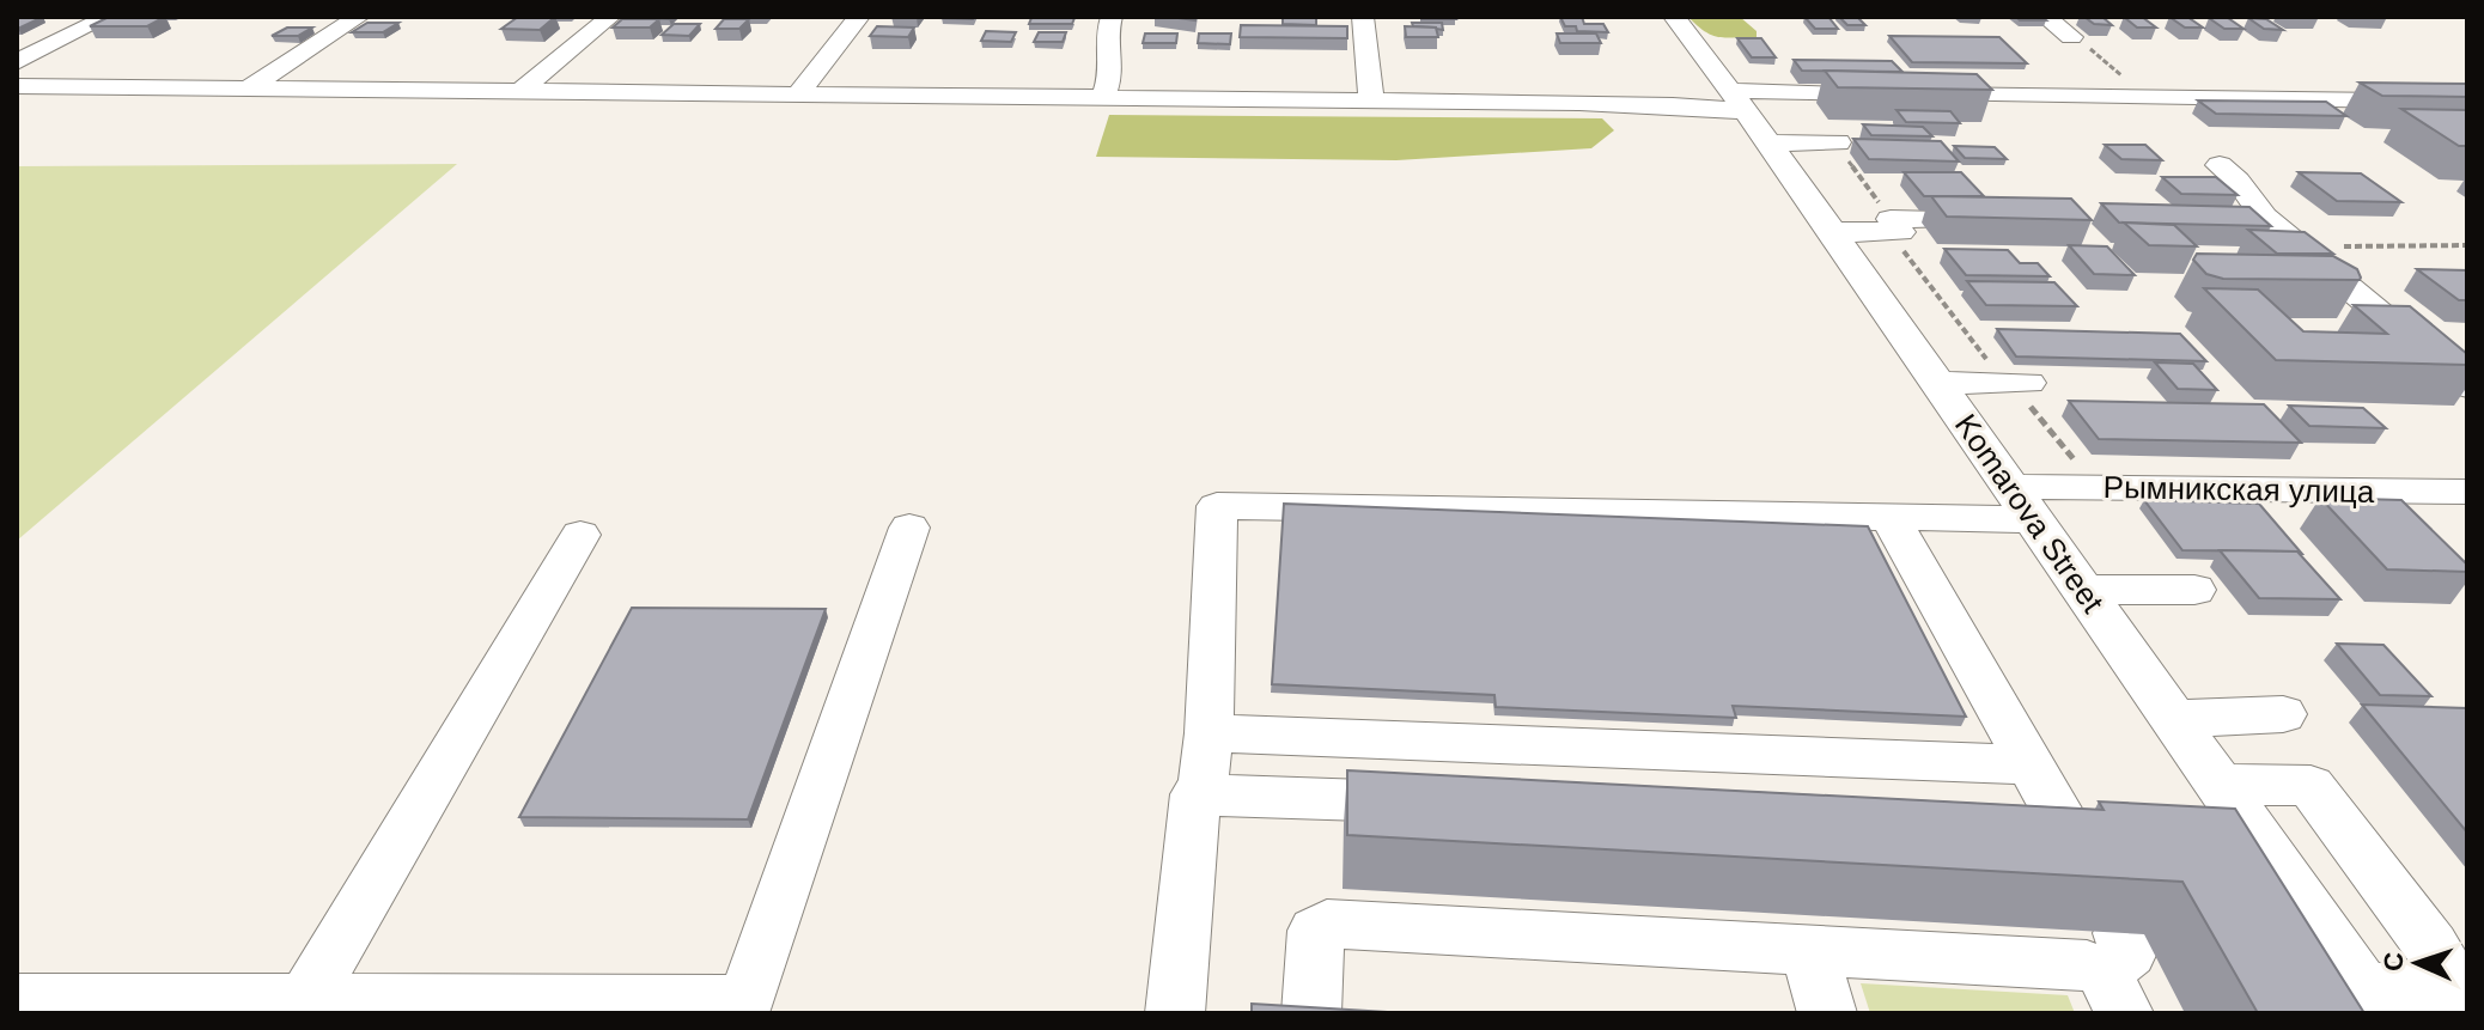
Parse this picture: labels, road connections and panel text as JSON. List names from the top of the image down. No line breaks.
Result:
{"streets":{"street":["Рымникская улица","Komarova Street"]},"crossings":[["Рымникская улица","Komarova Street"]],"north":"left"}
